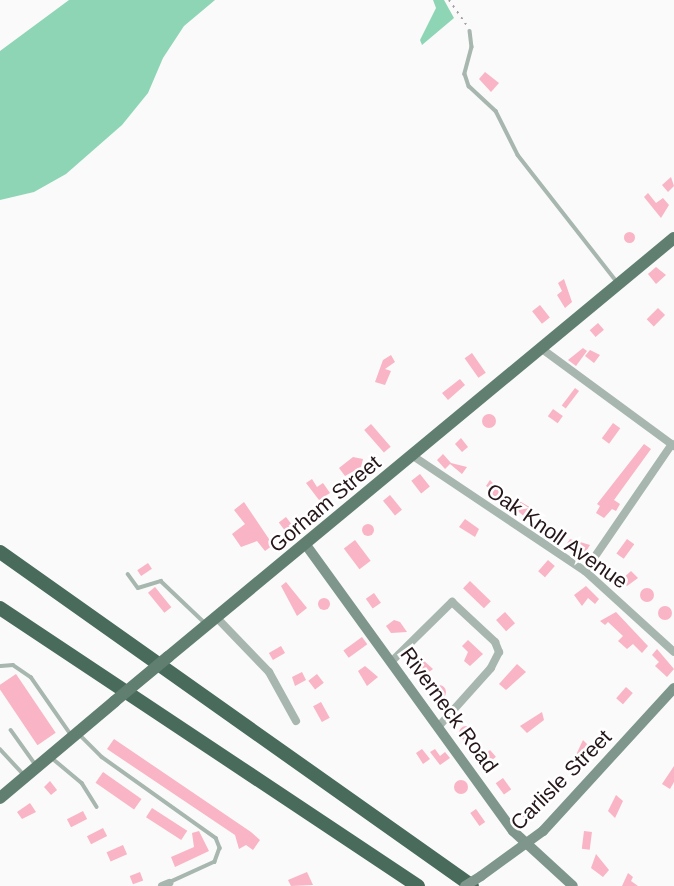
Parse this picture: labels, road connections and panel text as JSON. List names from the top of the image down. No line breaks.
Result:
{"streets":{"main road":["Gorham Street","Riverneck Road","Carlisle Street"],"street":["Oak Knoll Avenue"]},"crossings":[["Gorham Street","Oak Knoll Avenue"],["Gorham Street","Riverneck Road"],["Riverneck Road","Carlisle Street"]]}
